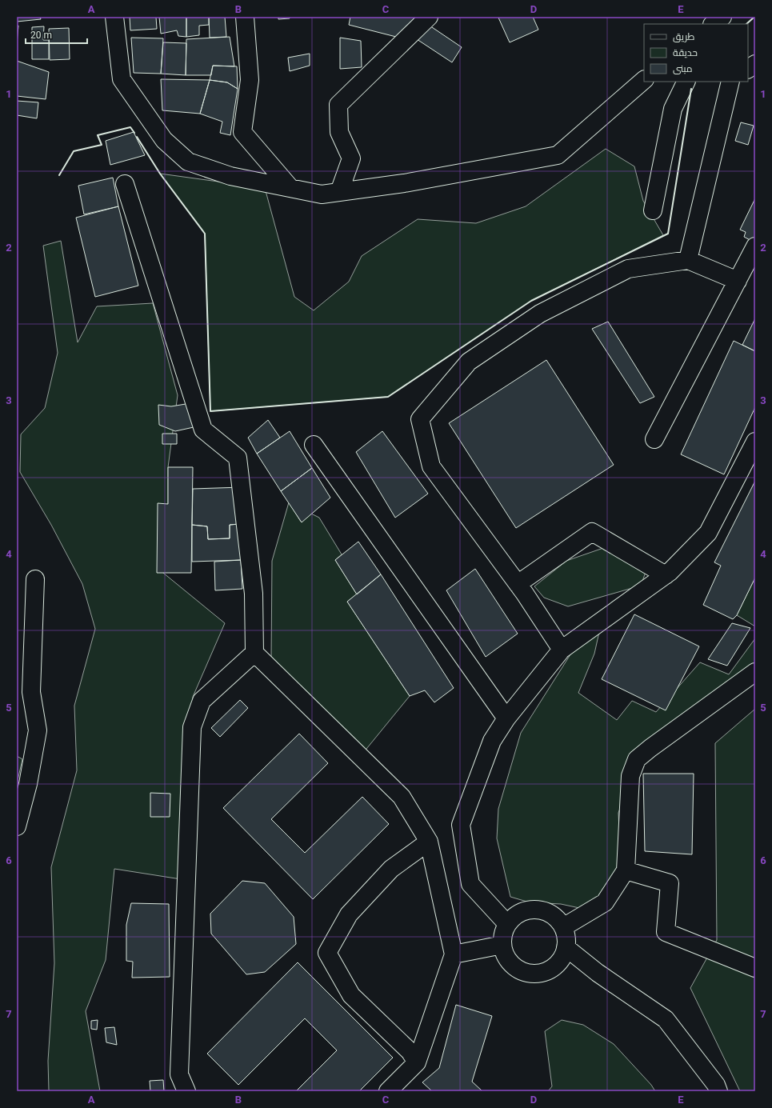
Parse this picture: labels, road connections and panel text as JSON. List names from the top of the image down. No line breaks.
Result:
{"legend":["طريق","حديقة","مبنى"],"scale_bar":"20 m","grid":{"columns":["A","B","C","D","E"],"rows":["1","2","3","4","5","6","7"]}}
